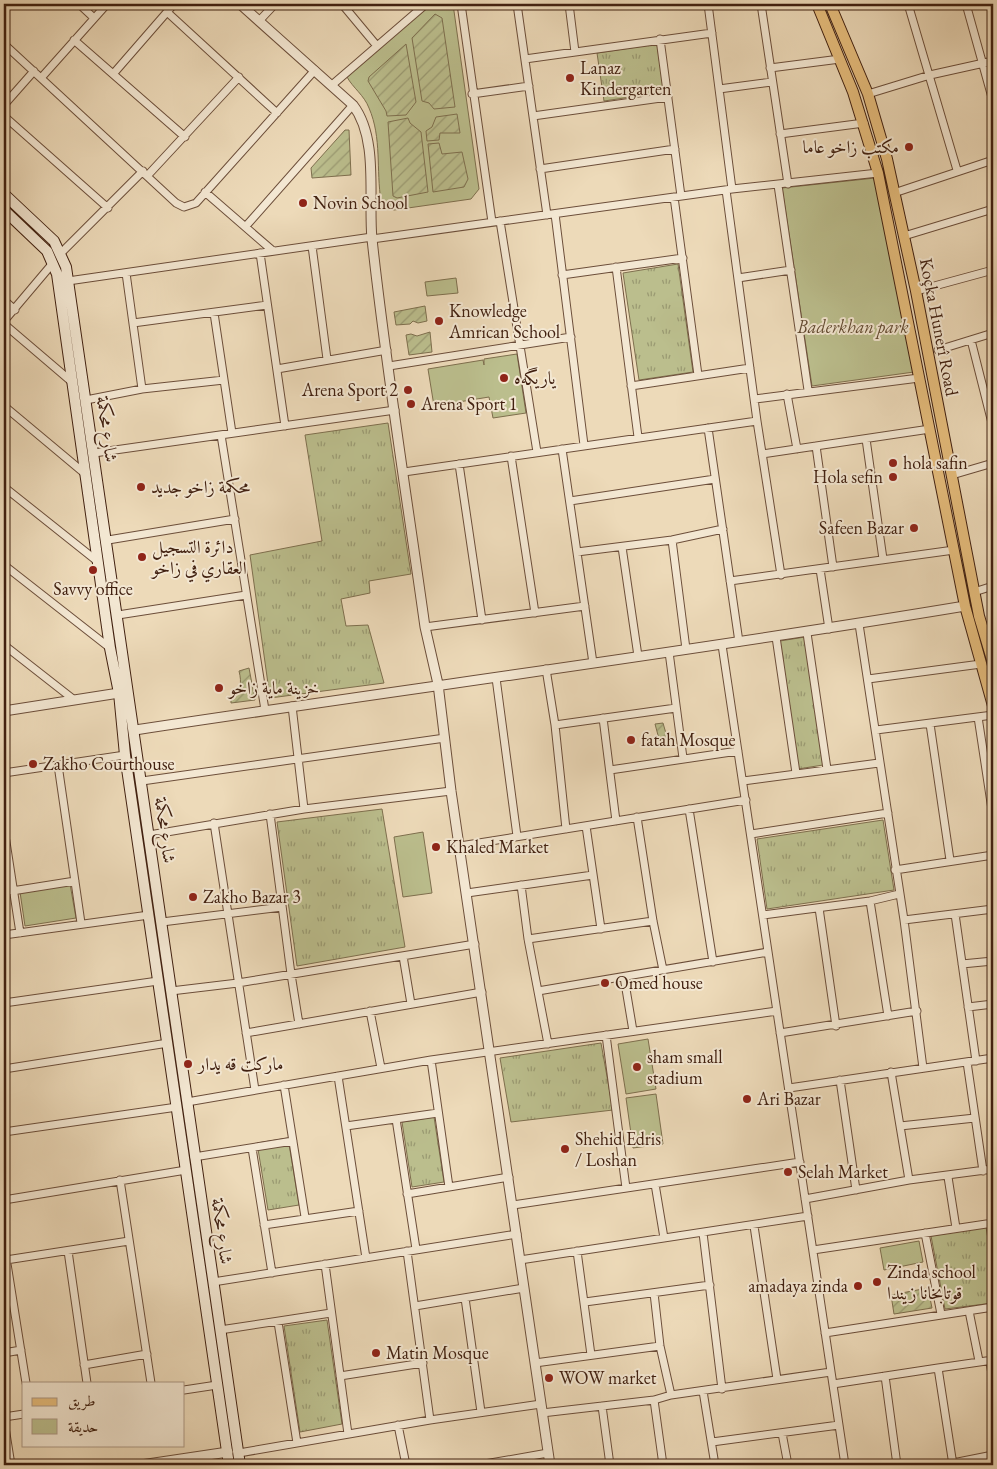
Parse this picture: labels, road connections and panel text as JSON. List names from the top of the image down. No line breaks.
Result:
{"streets":{"main road":["Koçka Hunerî Road","شارع محكمة"]},"parks":["Baderkhan park"],"places":["Lanaz Kindergarten","مكتب زاخو عاما","Novin School","Knowledge Amrican School","یاریگه‌ه","Arena Sport 2","Arena Sport 1","hola safin","Hola sefin","محكمة زاخو جديد","Safeen Bazar","دائرة التسجيل العقاري في زاخو","Savvy office","خزينة ماية زاخو","fatah Mosque","Zakho Courthouse","Khaled Market","Zakho Bazar 3","Omed house","ماركت قه يدار","sham small stadium","Ari Bazar","Shehid Edris / Loshan","Selah Market","Zinda school قوتابخانا زیندا","amadaya zinda","Matin Mosque","WOW market"],"legend":["طريق","حديقة"]}
